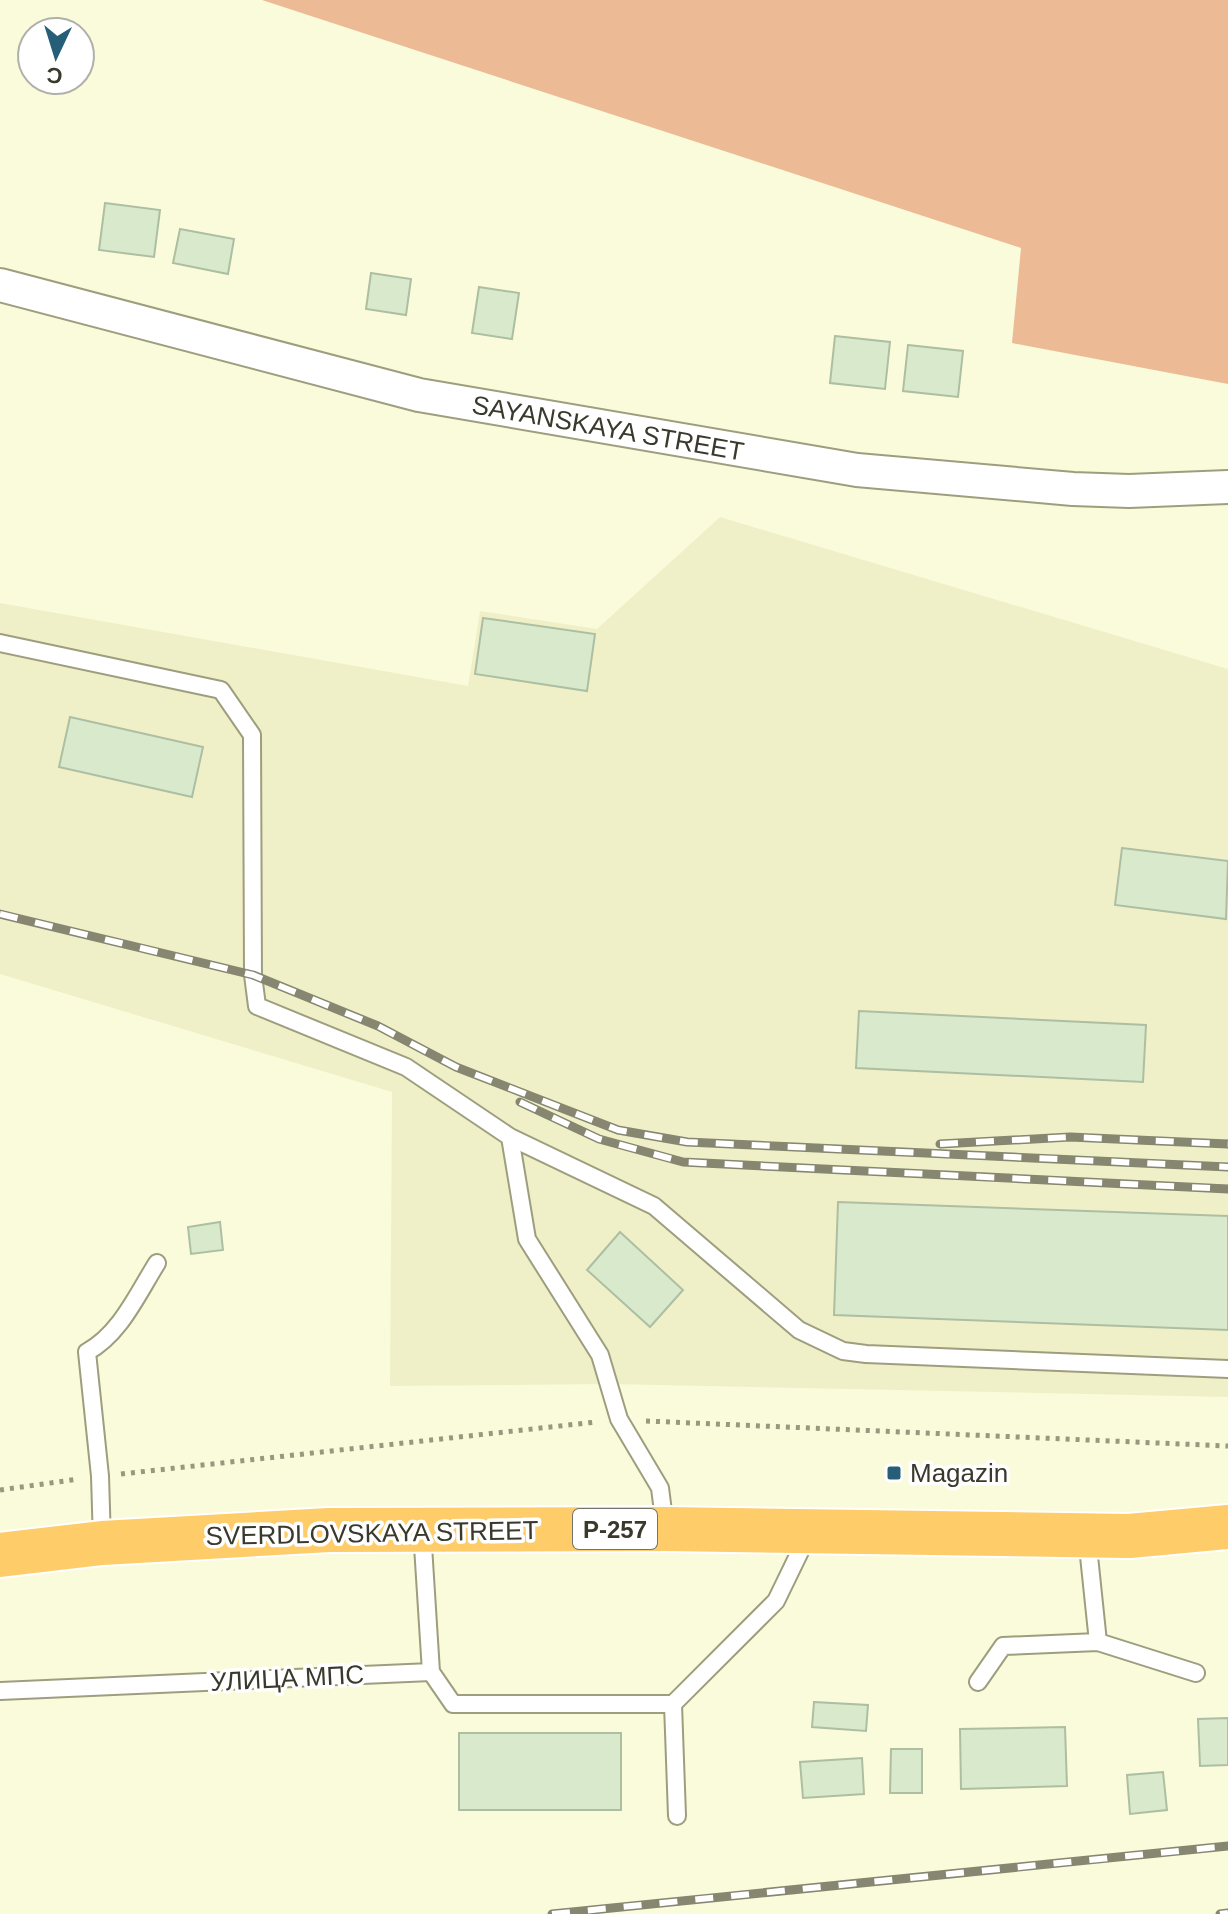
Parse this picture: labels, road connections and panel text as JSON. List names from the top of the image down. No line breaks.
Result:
{"streets":{"highway":["Р-257","SVERDLOVSKAYA STREET"],"street":["SAYANSKAYA STREET"],"lane":["УЛИЦА МПС"]},"places":{"transit":["Magazin"]},"north":"bottom"}
